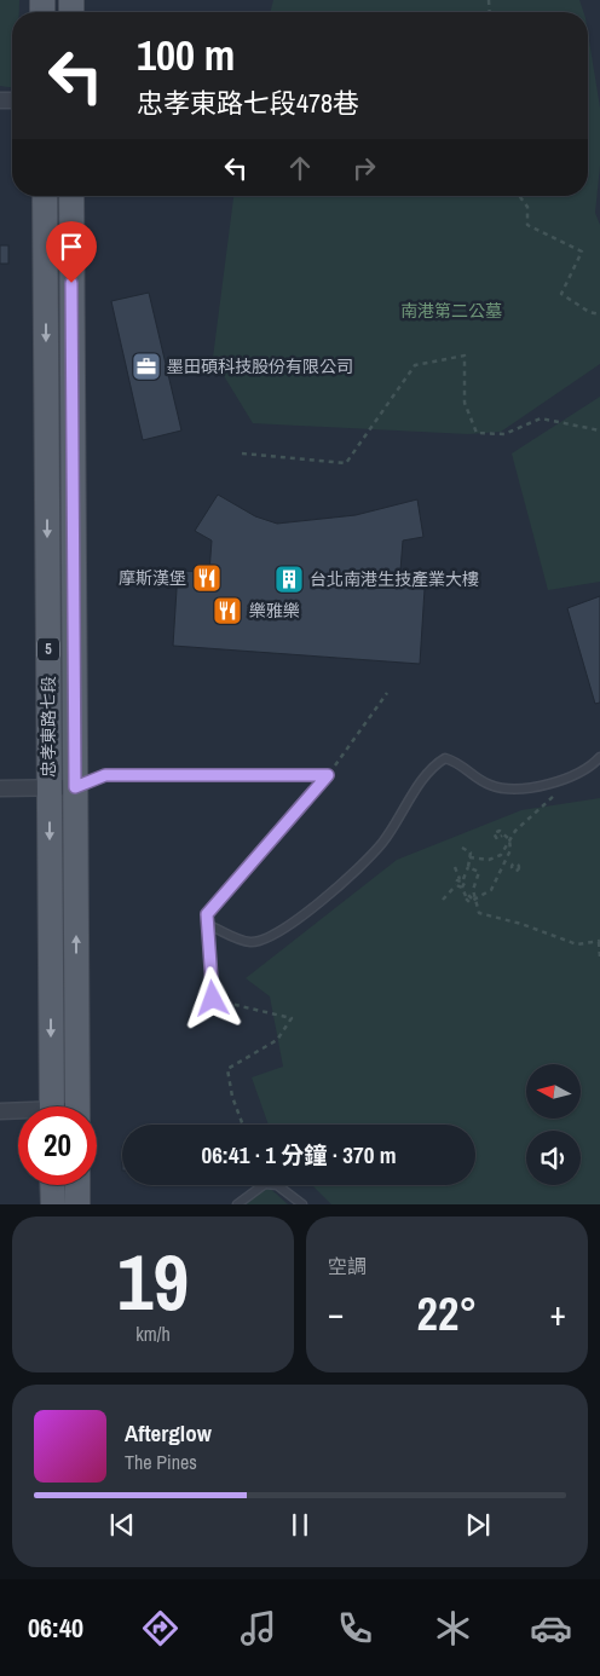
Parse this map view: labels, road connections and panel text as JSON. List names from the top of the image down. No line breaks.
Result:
{"streets":{"main road":["5","忠孝東路七段"]},"parks":["南港第二公墓"],"places":{"office":["墨田碩科技股份有限公司"],"restaurant":["摩斯漢堡","樂雅樂"],"building":["台北南港生技產業大樓"]},"north":"left","page":{"turn":["100 m","忠孝東路七段478巷"],"limit":"20","trip":"06:41 · 1 分鐘 · 370 m","tile":[["19","km/h"],"空調"],"heat":["−","22°","+"],"song":["Afterglow","The Pines"],"tabs":"06:40"}}
